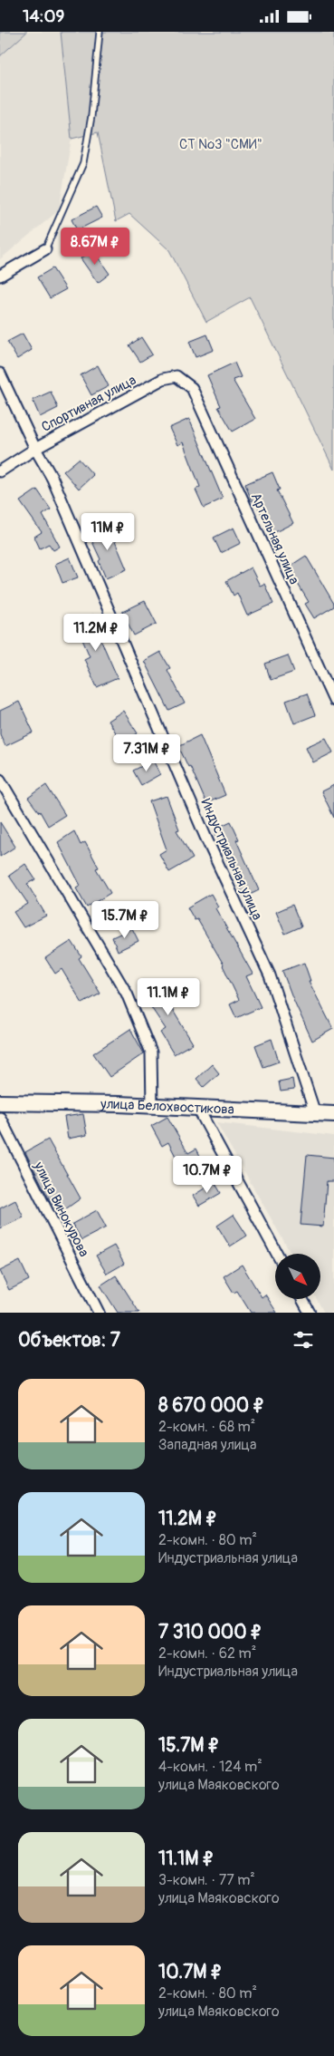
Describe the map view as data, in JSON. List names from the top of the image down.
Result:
{
  "streets": {
    "main road": ["улица Белохвостикова"],
    "street": [
      "Спортивная улица",
      "Артельная улица",
      "Индустриальная улица",
      "улица Винокурова"
    ]
  },
  "crossings": [
    ["Спортивная улица", "Артельная улица"],
    ["Спортивная улица", "Индустриальная улица"],
    ["Индустриальная улица", "улица Белохвостикова"]
  ],
  "parks": ["СТ №3 \"СМИ\""],
  "north": "bottom right",
  "page": {
    "status": "14:09",
    "price": [
      "8.67M ₽",
      "11M ₽",
      "11.2M ₽",
      "7.31M ₽",
      "15.7M ₽",
      "11.1M ₽",
      "10.7M ₽"
    ],
    "heading": "Объектов: 7",
    "list": [
      {
        "name": "8 670 000 ₽",
        "note": "2-комн. · 68 m² · Западная улица"
      },
      {
        "name": "11.2M ₽",
        "note": "2-комн. · 80 m² · Индустриальная улица"
      },
      {
        "name": "7 310 000 ₽",
        "note": "2-комн. · 62 m² · Индустриальная улица"
      },
      {
        "name": "15.7M ₽",
        "note": "4-комн. · 124 m² · улица Маяковского"
      },
      {
        "name": "11.1M ₽",
        "note": "3-комн. · 77 m² · улица Маяковского"
      },
      {
        "name": "10.7M ₽",
        "note": "2-комн. · 80 m² · улица Маяковского"
      }
    ]
  }
}
